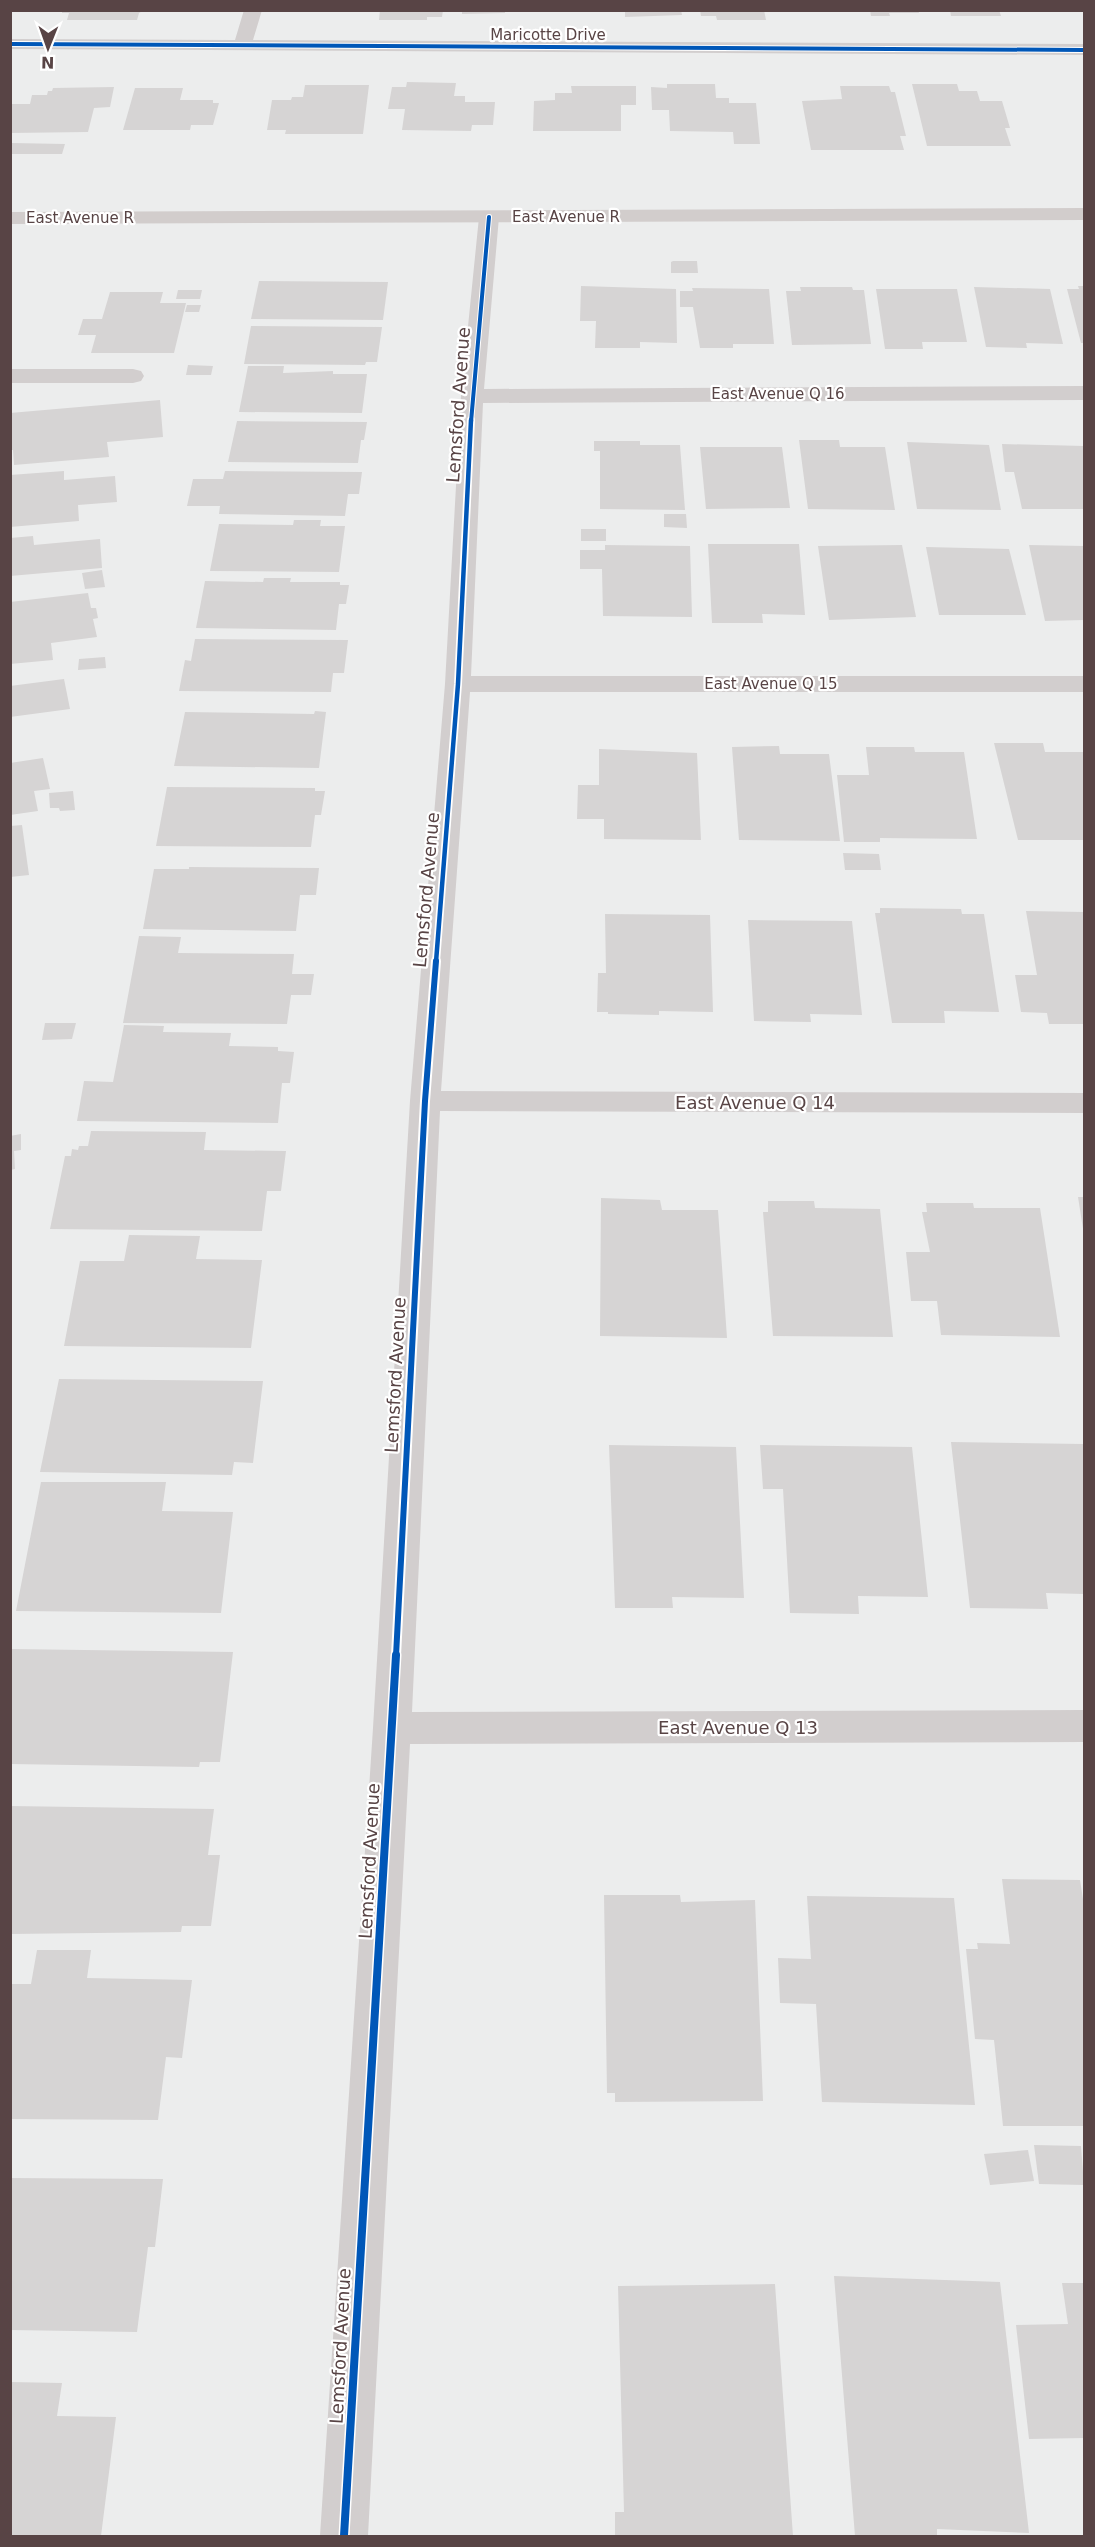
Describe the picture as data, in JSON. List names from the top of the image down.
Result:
{
  "streets": {
    "main road": ["East Avenue R"],
    "street": [
      "Maricotte Drive",
      "East Avenue Q 16",
      "Lemsford Avenue",
      "East Avenue Q 15",
      "East Avenue Q 14",
      "East Avenue Q 13"
    ]
  },
  "crossings": [
    ["East Avenue R", "Lemsford Avenue"],
    ["East Avenue Q 16", "Lemsford Avenue"],
    ["Lemsford Avenue", "East Avenue Q 15"],
    ["Lemsford Avenue", "East Avenue Q 14"],
    ["Lemsford Avenue", "East Avenue Q 13"]
  ],
  "north": "bottom"
}
